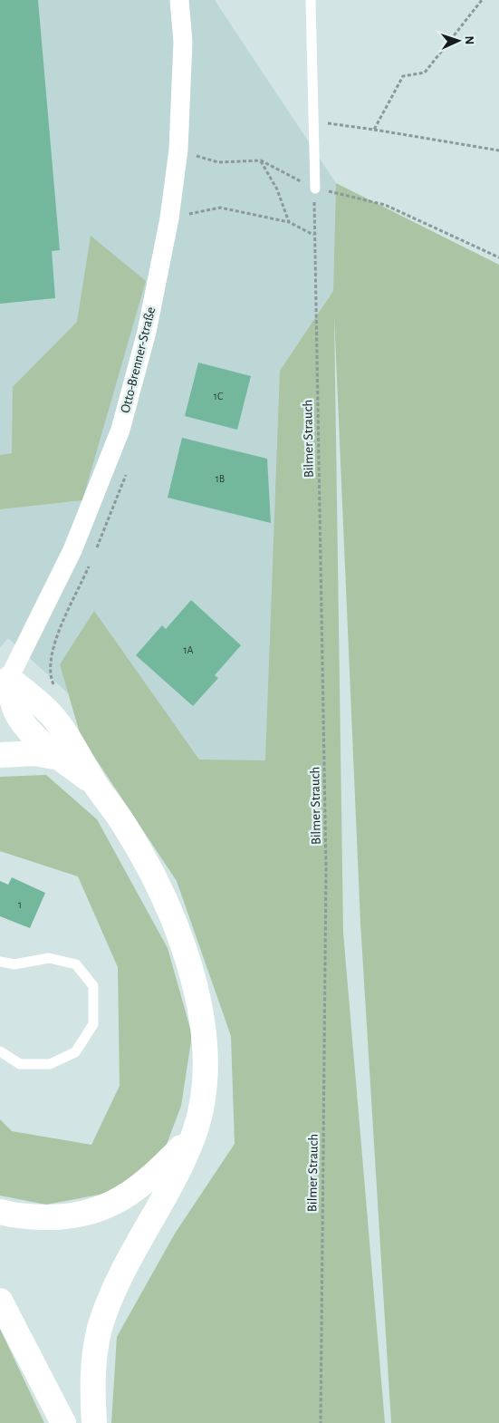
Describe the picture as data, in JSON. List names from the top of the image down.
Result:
{
  "streets": {
    "street": ["Otto-Brenner-Straße"],
    "path": ["Bilmer Strauch"]
  },
  "house_numbers": [
    "1C",
    "1B",
    "1A",
    "1"
  ],
  "north": "right"
}
